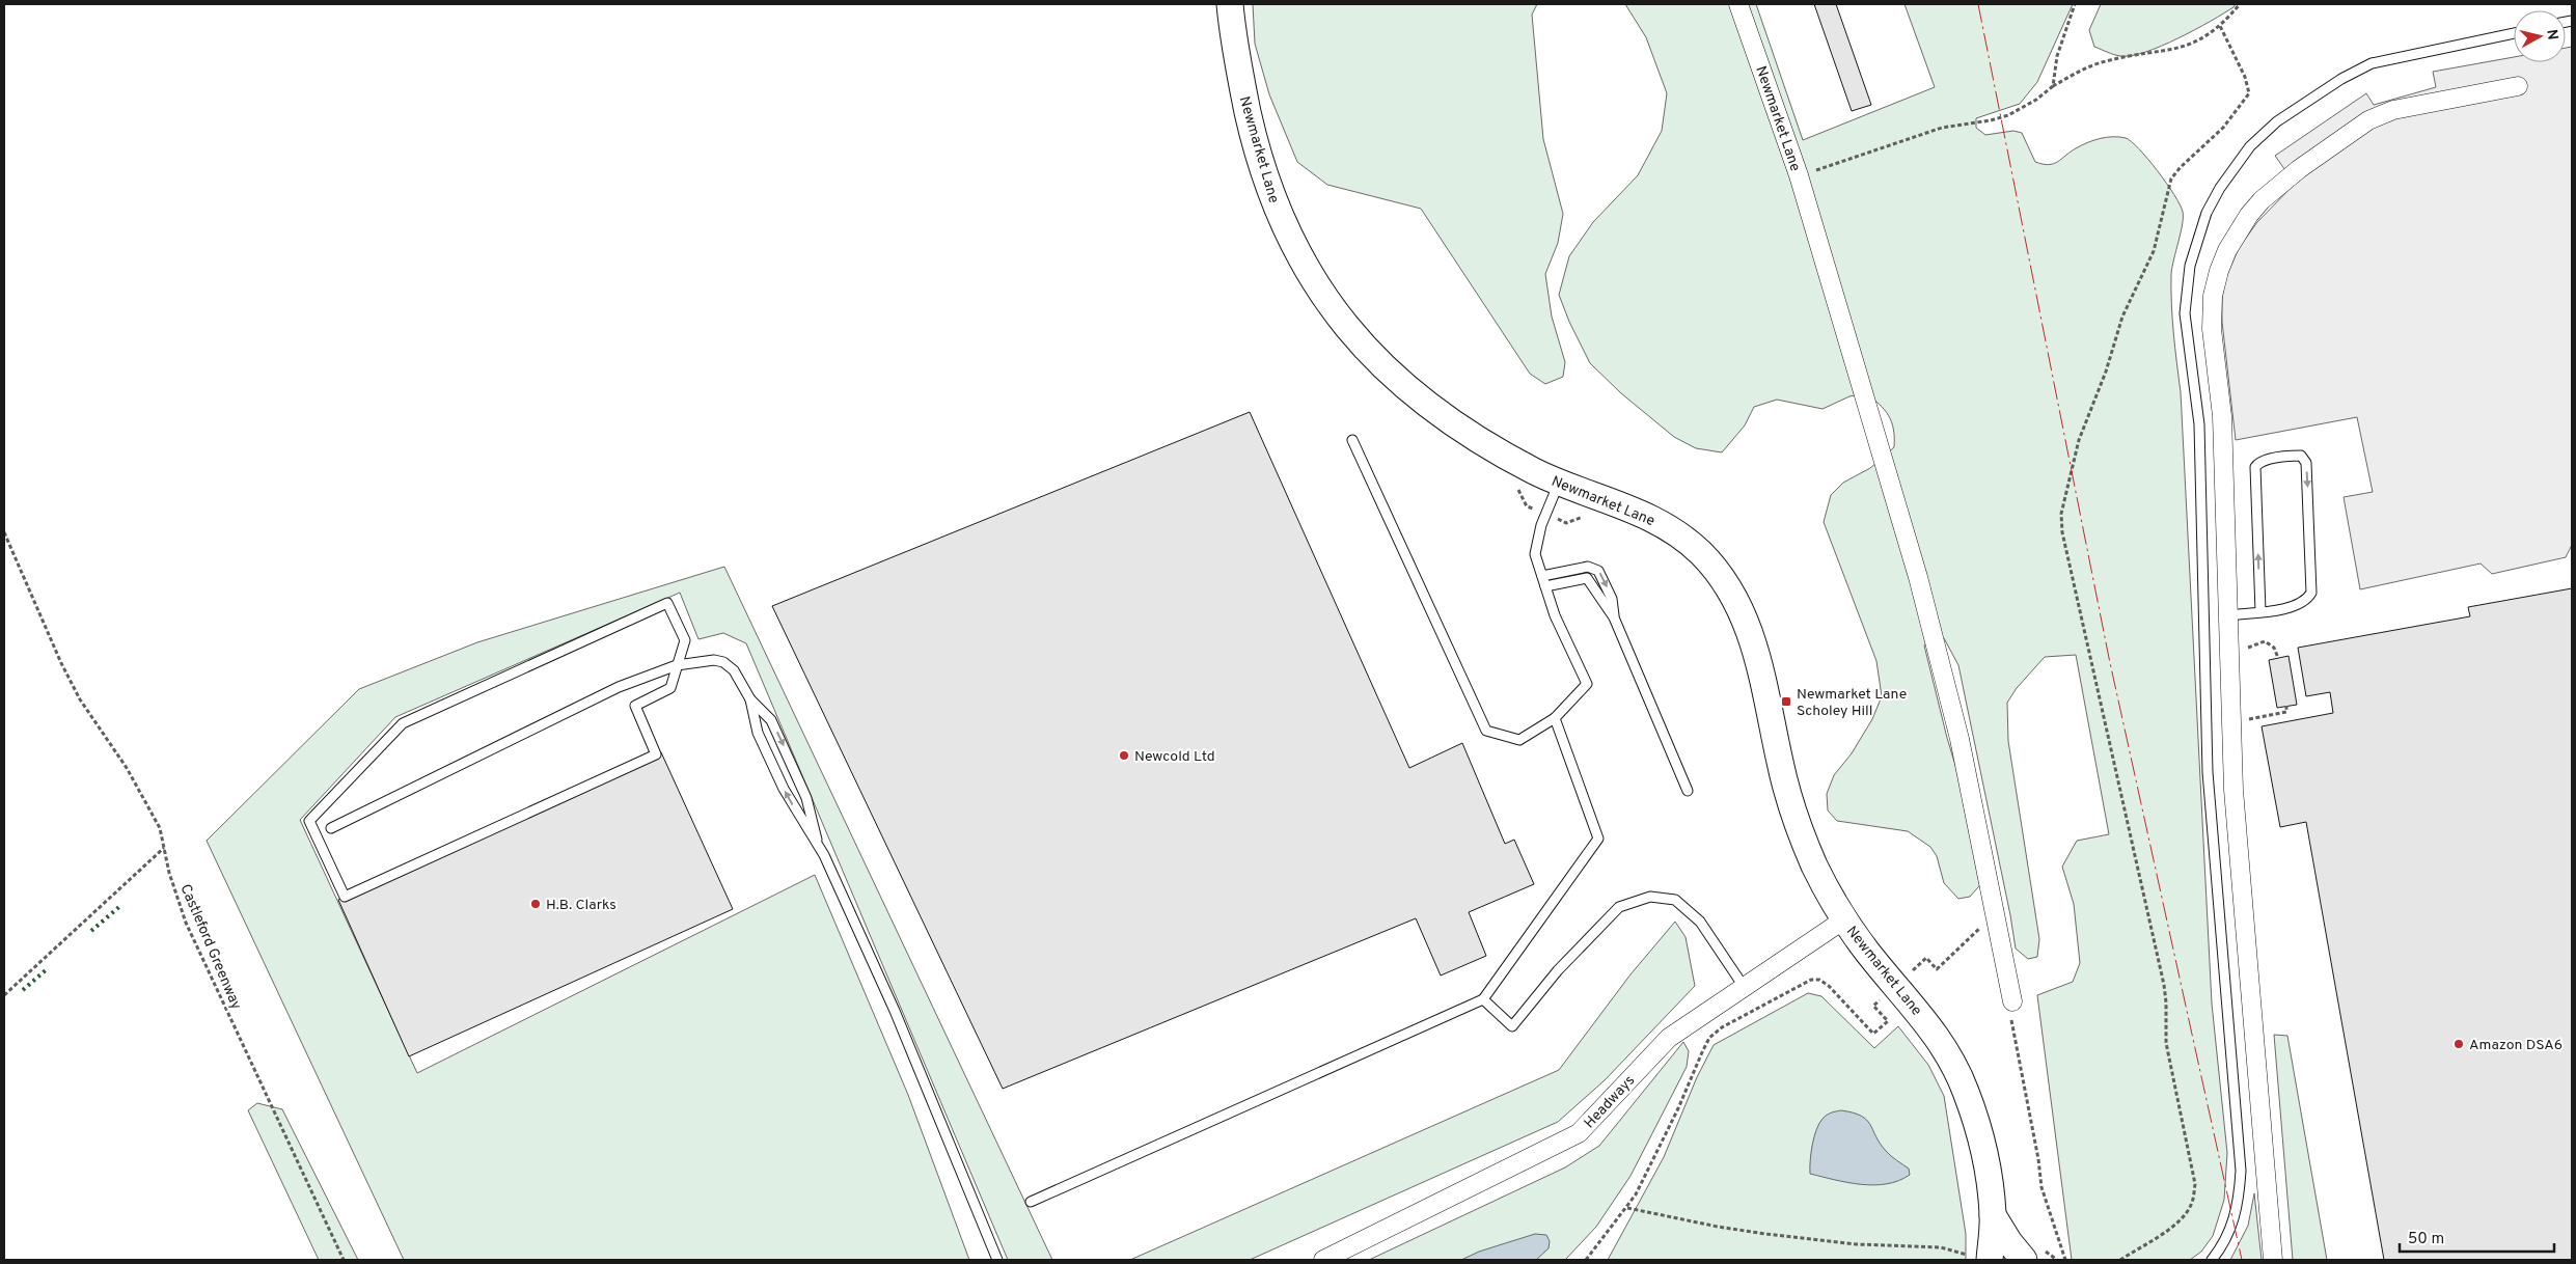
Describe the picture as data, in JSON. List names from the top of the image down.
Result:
{
  "streets": {
    "main road": ["Newmarket Lane"],
    "street": ["Headways"],
    "path": ["Castleford Greenway"]
  },
  "crossings": [
    ["Newmarket Lane", "Headways"]
  ],
  "places": {
    "transit": ["Newmarket Lane Scholey Hill"],
    "other": ["Newcold Ltd", "H.B. Clarks", "Amazon DSA6"]
  },
  "scale_bar": "50 m",
  "north": "right"
}
